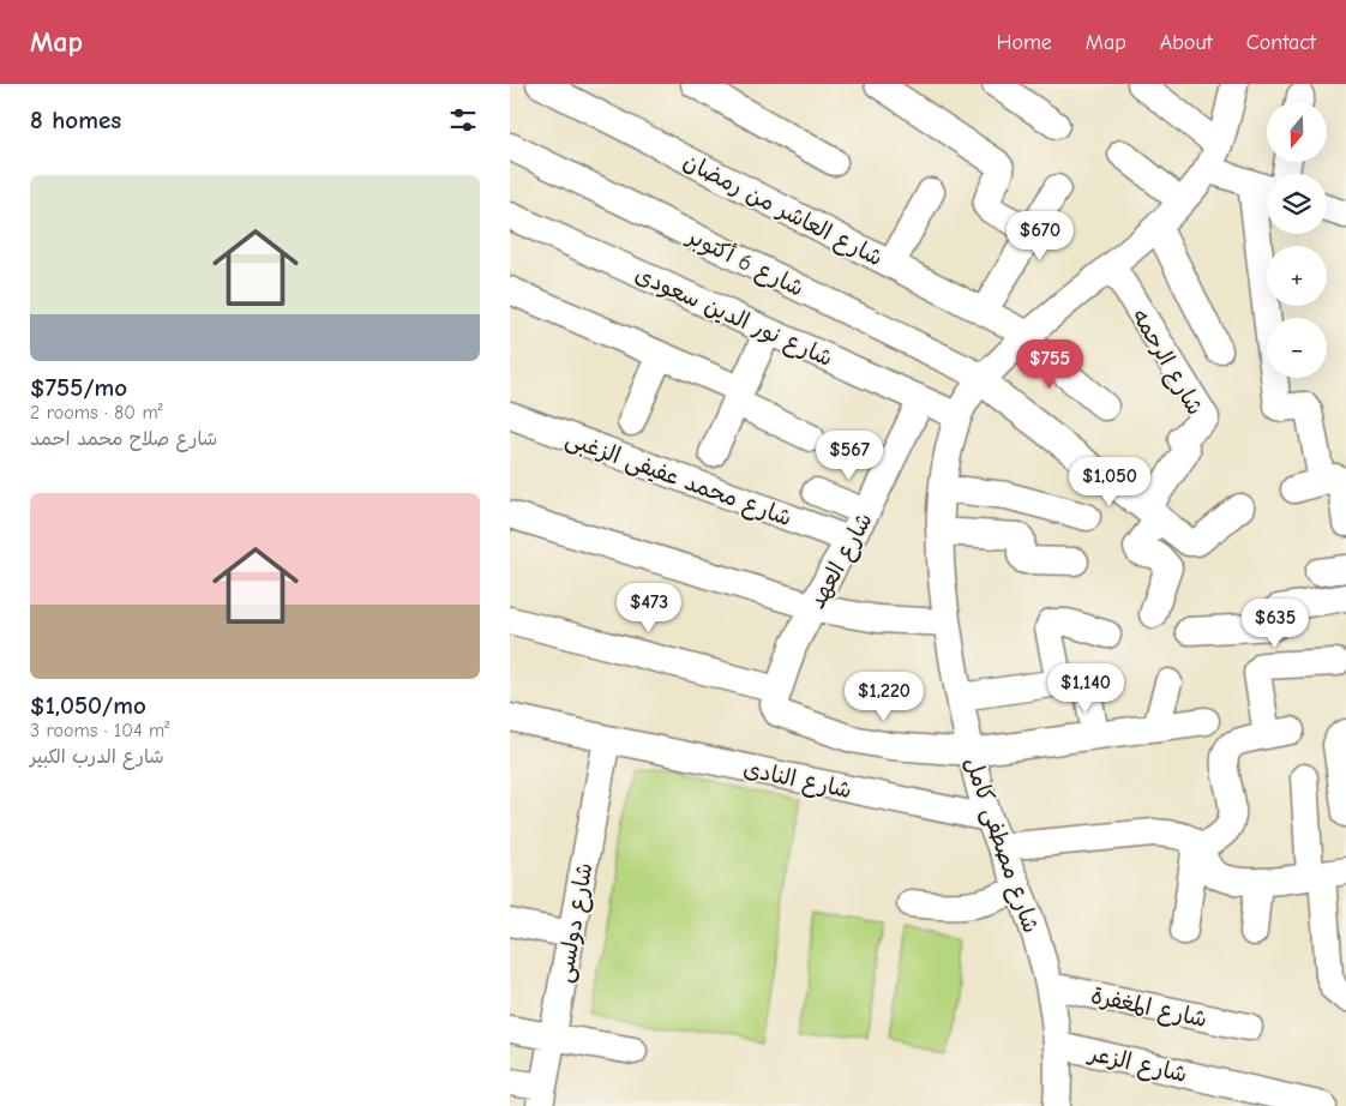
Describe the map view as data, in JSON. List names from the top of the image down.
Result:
{
  "streets": {
    "street": [
      "شارع العاشر من رمضان",
      "شارع 6 أكتوبر",
      "شارع نور الدين سعودى",
      "شارع الرحمه",
      "شارع محمد عفيفى الزغبى",
      "شارع العهد",
      "شارع النادى",
      "شارع مصطفى كامل",
      "شارع دولسى",
      "شارع المغفرة",
      "شارع الزعر"
    ]
  },
  "crossings": [
    ["شارع العاشر من رمضان", "شارع مصطفى كامل"],
    ["شارع 6 أكتوبر", "شارع الرحمه"],
    ["شارع 6 أكتوبر", "شارع مصطفى كامل"],
    ["شارع نور الدين سعودى", "شارع العهد"],
    ["شارع نور الدين سعودى", "شارع مصطفى كامل"],
    ["شارع الرحمه", "شارع مصطفى كامل"],
    ["شارع محمد عفيفى الزغبى", "شارع العهد"],
    ["شارع النادى", "شارع مصطفى كامل"],
    ["شارع النادى", "شارع دولسى"],
    ["شارع مصطفى كامل", "شارع المغفرة"],
    ["شارع مصطفى كامل", "شارع الزعر"]
  ],
  "north": "bottom",
  "page": {
    "header": "Map",
    "nav": [
      "Home",
      "Map",
      "About",
      "Contact"
    ],
    "heading": "8 homes",
    "map_buttons": ["+", "−"],
    "list": [
      {
        "name": "$755/mo",
        "note": "2 rooms · 80 m² · شارع صلاح محمد احمد"
      },
      {
        "name": "$1,050/mo",
        "note": "3 rooms · 104 m² · شارع الدرب الكبير"
      }
    ],
    "price": [
      "$670",
      "$755",
      "$567",
      "$1,050",
      "$473",
      "$635",
      "$1,140",
      "$1,220"
    ]
  }
}
